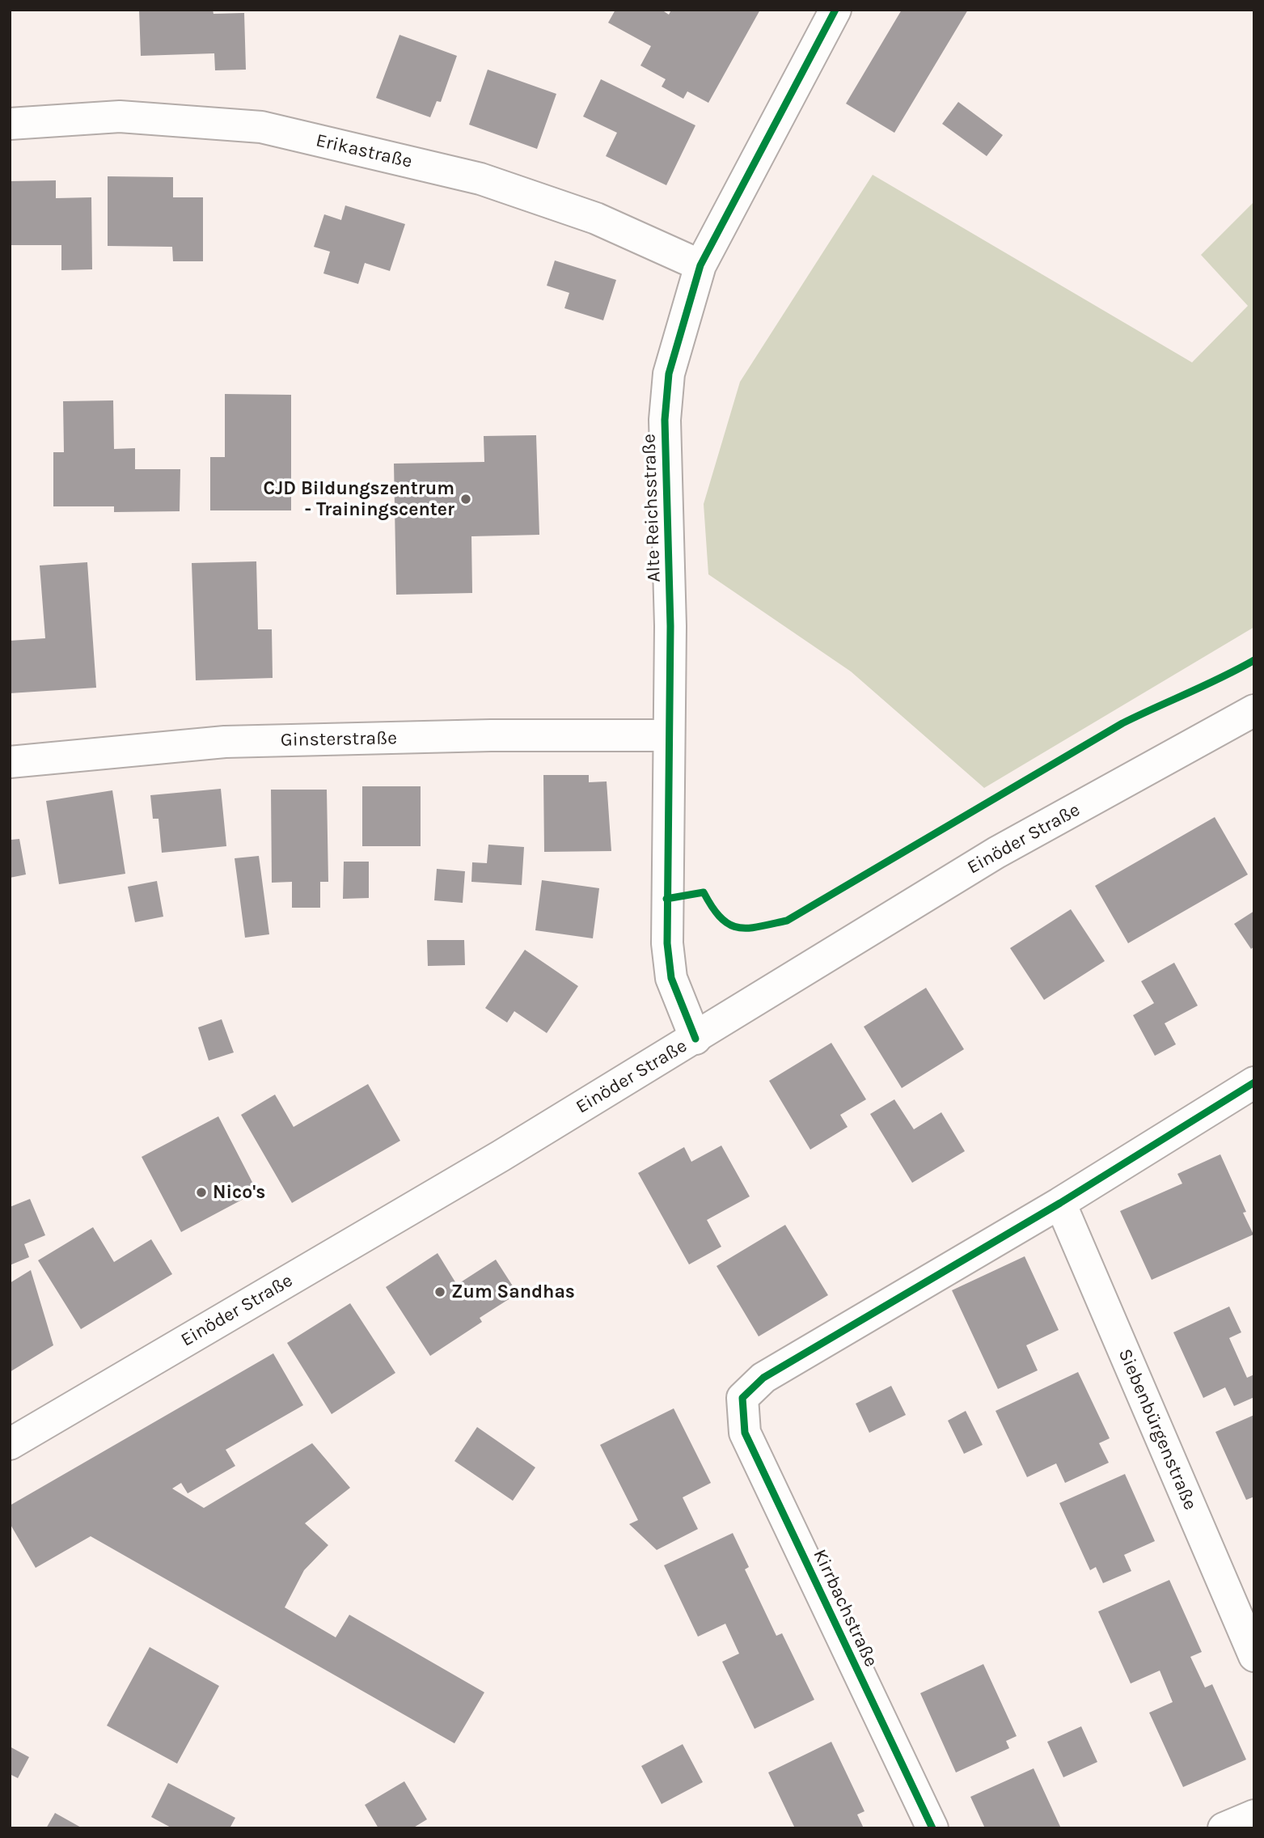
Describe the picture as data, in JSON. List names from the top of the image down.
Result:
{
  "streets": {
    "street": [
      "Erikastraße",
      "Alte Reichsstraße",
      "Ginsterstraße",
      "Einöder Straße",
      "Siebenbürgenstraße",
      "Kirrbachstraße"
    ]
  },
  "crossings": [
    ["Erikastraße", "Alte Reichsstraße"],
    ["Alte Reichsstraße", "Ginsterstraße"],
    ["Alte Reichsstraße", "Einöder Straße"],
    ["Siebenbürgenstraße", "Kirrbachstraße"]
  ],
  "places": ["CJD Bildungszentrum - Trainingscenter", "Nico's", "Zum Sandhas"]
}
